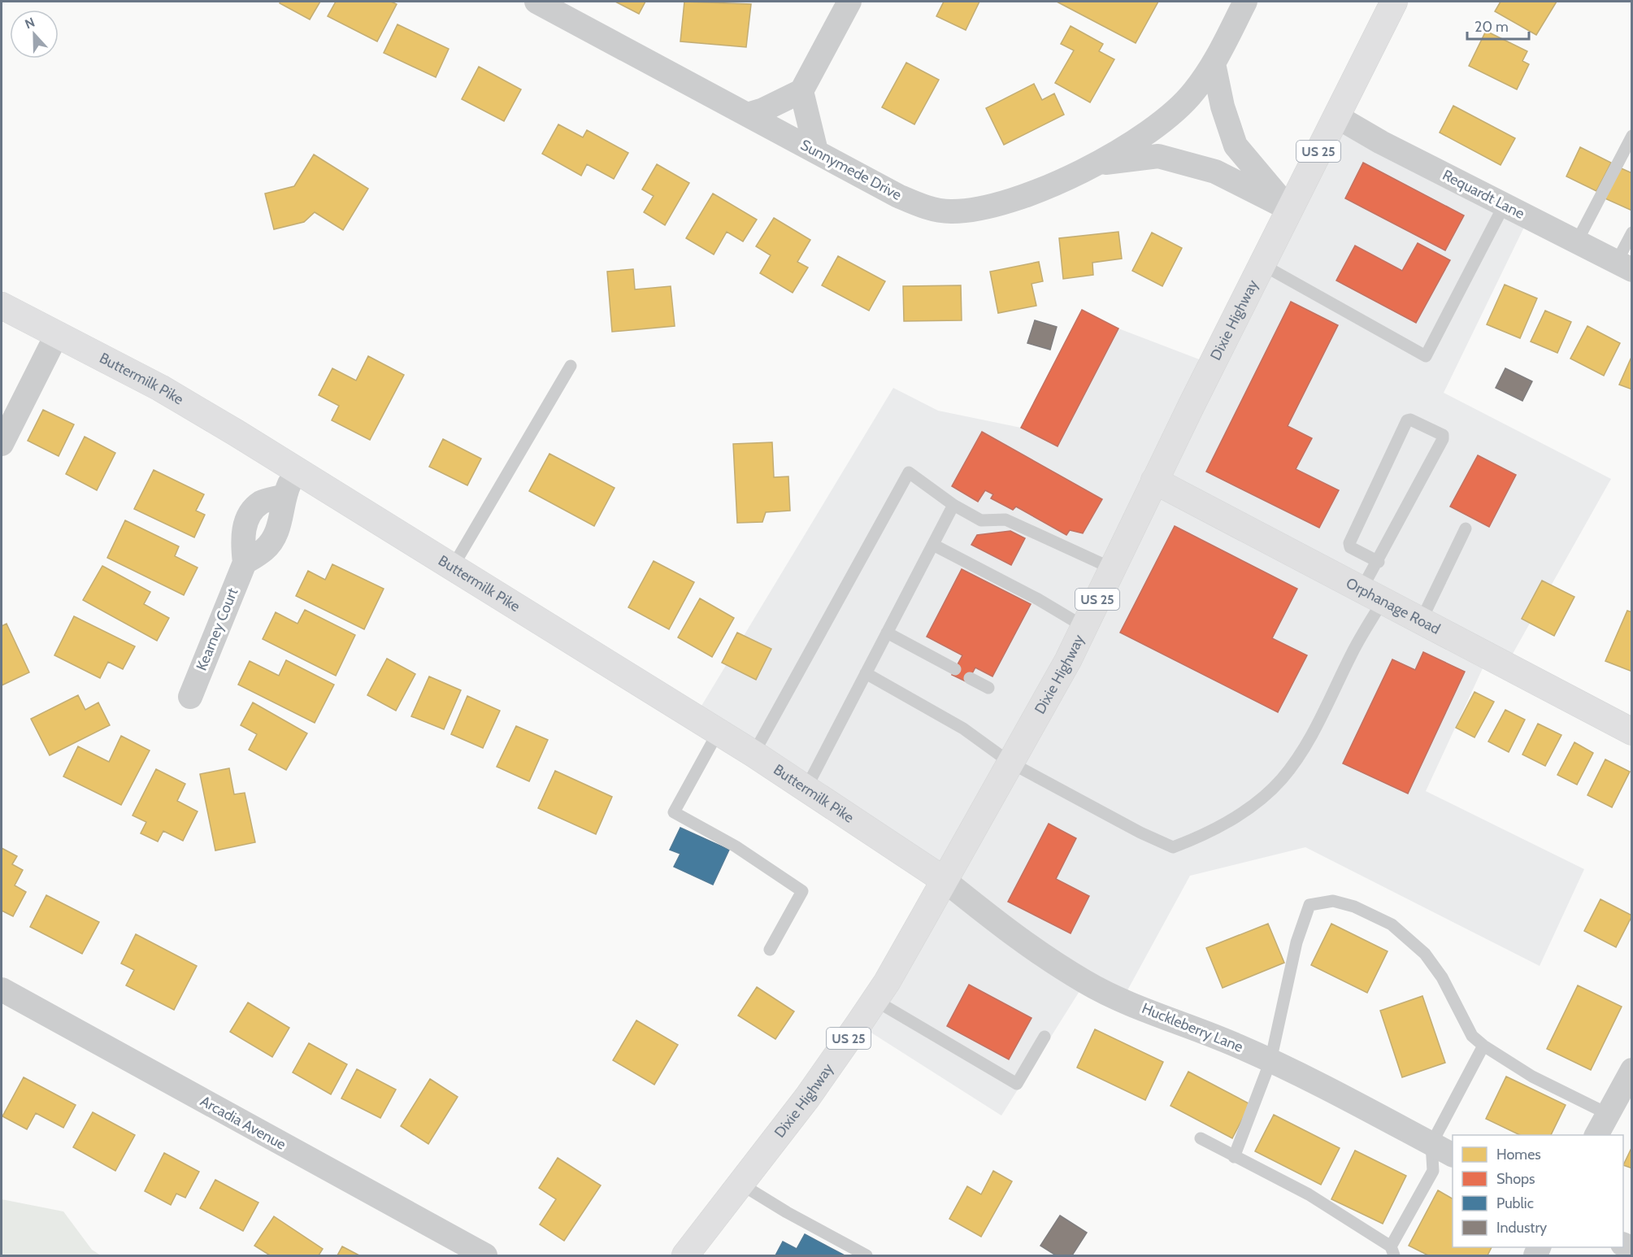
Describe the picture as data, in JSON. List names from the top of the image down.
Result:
{
  "streets": {
    "main road": [
      "US 25",
      "Dixie Highway",
      "Buttermilk Pike",
      "Orphanage Road"
    ],
    "street": [
      "Sunnymede Drive",
      "Requardt Lane",
      "Kearney Court",
      "Huckleberry Lane",
      "Arcadia Avenue"
    ]
  },
  "crossings": [
    ["Requardt Lane", "Dixie Highway"],
    ["Dixie Highway", "Buttermilk Pike"],
    ["Dixie Highway", "Orphanage Road"],
    ["Dixie Highway", "Huckleberry Lane"],
    ["Buttermilk Pike", "Huckleberry Lane"]
  ],
  "legend": [
    "Homes",
    "Shops",
    "Public",
    "Industry"
  ],
  "scale_bar": "20 m",
  "north": "top"
}
